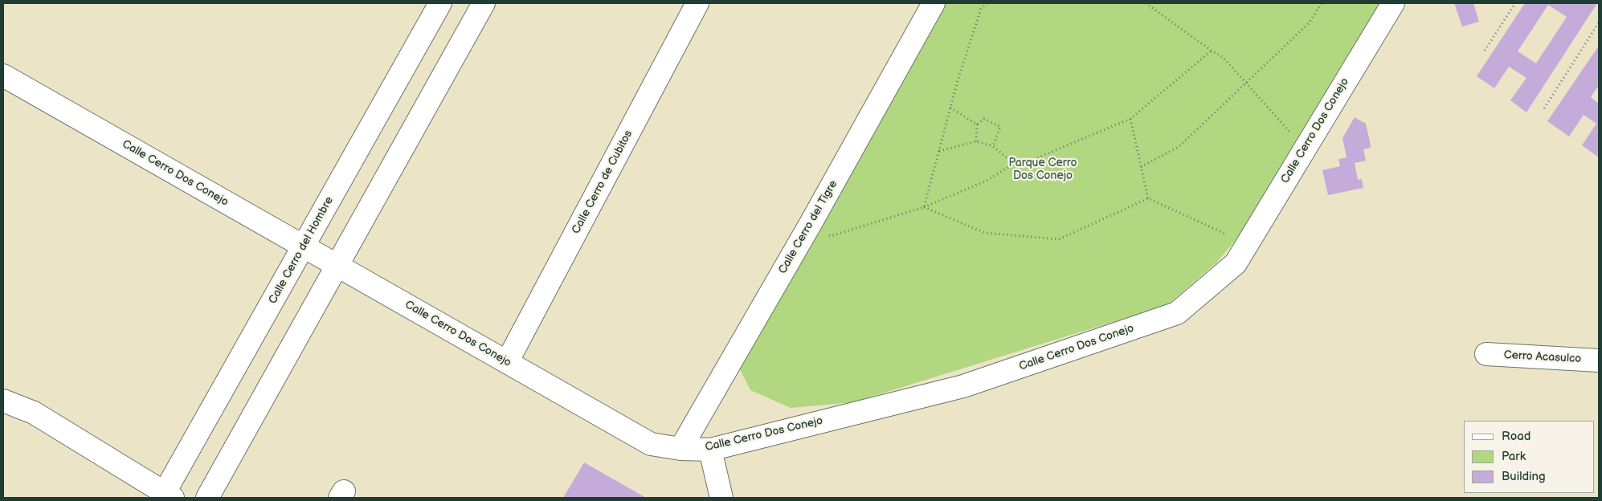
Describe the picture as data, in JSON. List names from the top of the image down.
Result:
{
  "streets": {
    "street": [
      "Calle Cerro Dos Conejo",
      "Calle Cerro de Cubitos",
      "Calle Cerro del Tigre",
      "Calle Cerro del Hombre",
      "Cerro Acasulco"
    ]
  },
  "crossings": [
    ["Calle Cerro Dos Conejo", "Calle Cerro de Cubitos"],
    ["Calle Cerro Dos Conejo", "Calle Cerro del Tigre"],
    ["Calle Cerro Dos Conejo", "Calle Cerro del Hombre"]
  ],
  "parks": ["Parque Cerro Dos Conejo"],
  "legend": ["Road", "Park", "Building"]
}
